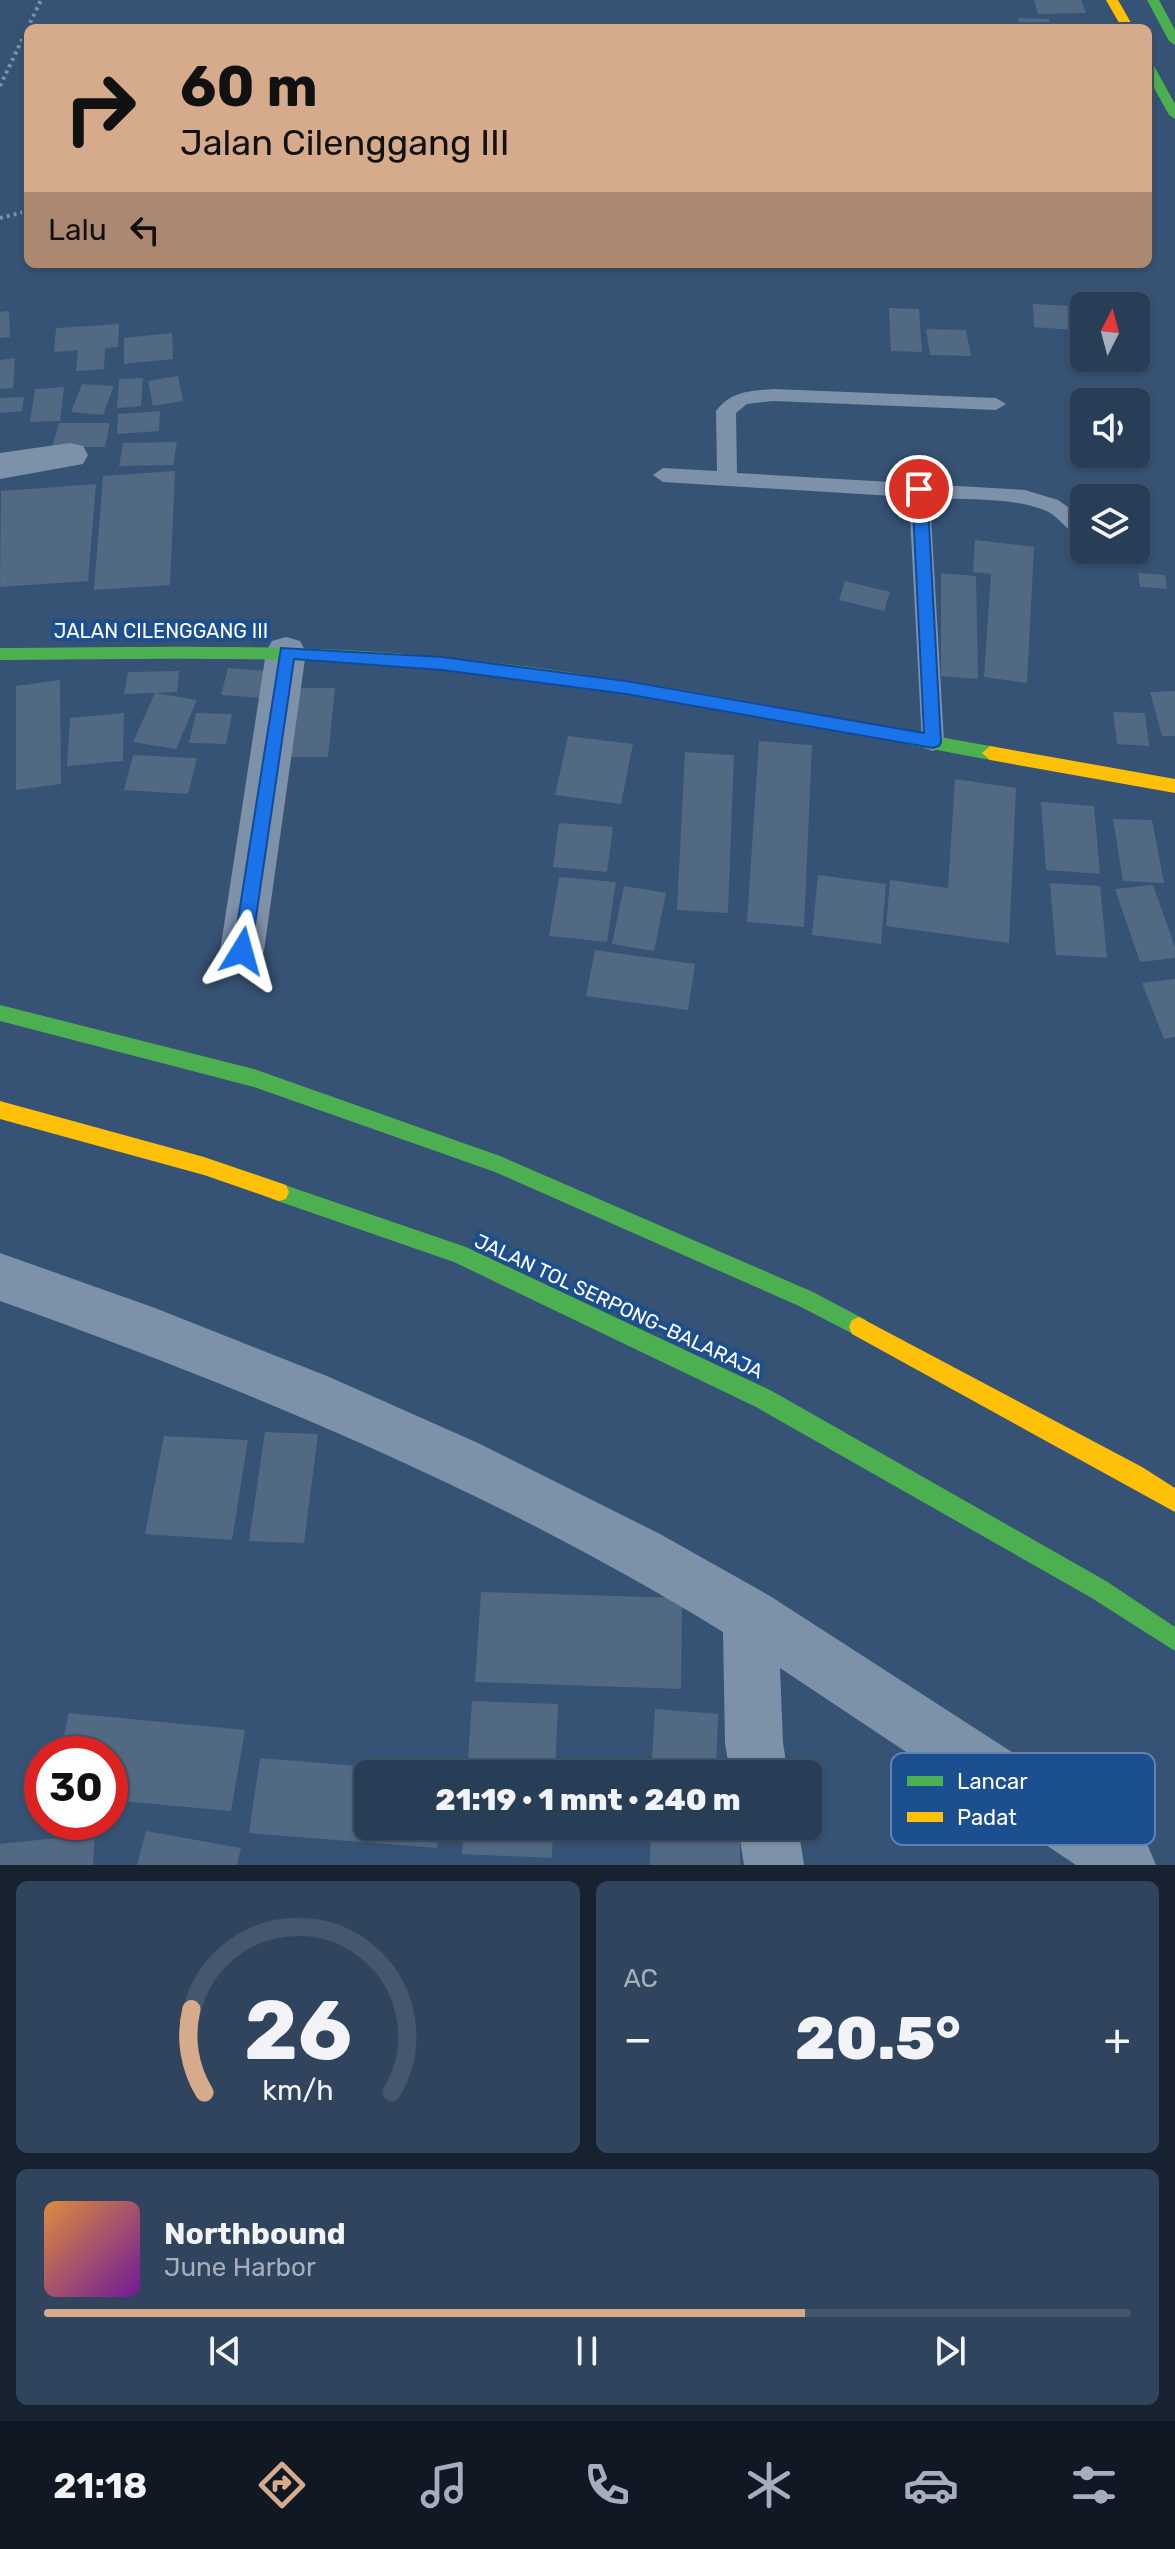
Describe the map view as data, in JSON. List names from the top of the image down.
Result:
{
  "streets": {
    "main road": ["JALAN CILENGGANG III", "JALAN TOL SERPONG–BALARAJA"]
  },
  "legend": ["Lancar", "Padat"],
  "north": "top",
  "page": {
    "turn": ["60 m", "Jalan Cilenggang III"],
    "then": "Lalu",
    "limit": "30",
    "trip": "21:19 · 1 mnt · 240 m",
    "tile": "AC",
    "heat": ["−", "20.5°", "+"],
    "song": ["Northbound", "June Harbor"],
    "tabs": "21:18",
    "gauge": ["26", "km/h"]
  }
}
